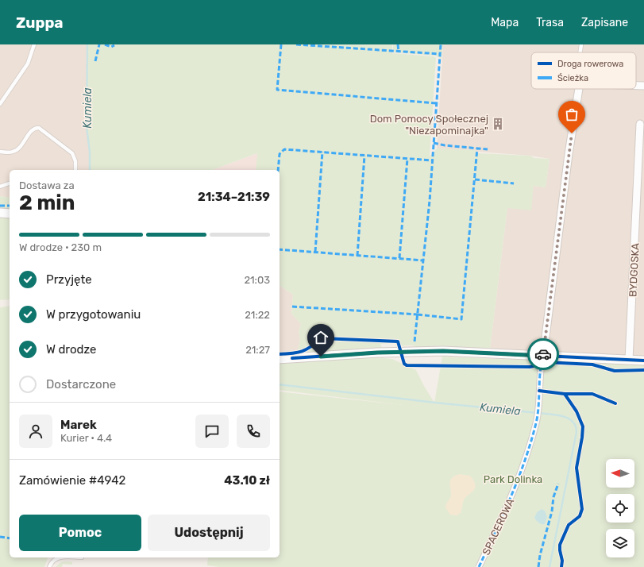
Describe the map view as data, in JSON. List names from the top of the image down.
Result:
{
  "streets": {
    "street": ["BYDGOSKA", "SPACEROWA"]
  },
  "water": ["Kumiela"],
  "parks": ["Park Dolinka"],
  "places": {
    "building": ["Dom Pomocy Społecznej \"Niezapominajka\""]
  },
  "legend": ["Droga rowerowa", "Ścieżka"],
  "north": "left",
  "page": {
    "header": "Zuppa",
    "nav": ["Mapa", "Trasa", "Zapisane"],
    "heading": ["2 min", "Dostawa za", "21:34–21:39"],
    "panel": [
      "Marek",
      "Kurier · 4.4",
      "Zamówienie #4942",
      "43.10 zł"
    ],
    "bar": "W drodze · 230 m",
    "list": [
      ["Przyjęte", "21:03"],
      ["W przygotowaniu", "21:22"],
      ["W drodze", "21:27"],
      "Dostarczone"
    ],
    "buttons": ["Pomoc", "Udostępnij"]
  }
}
